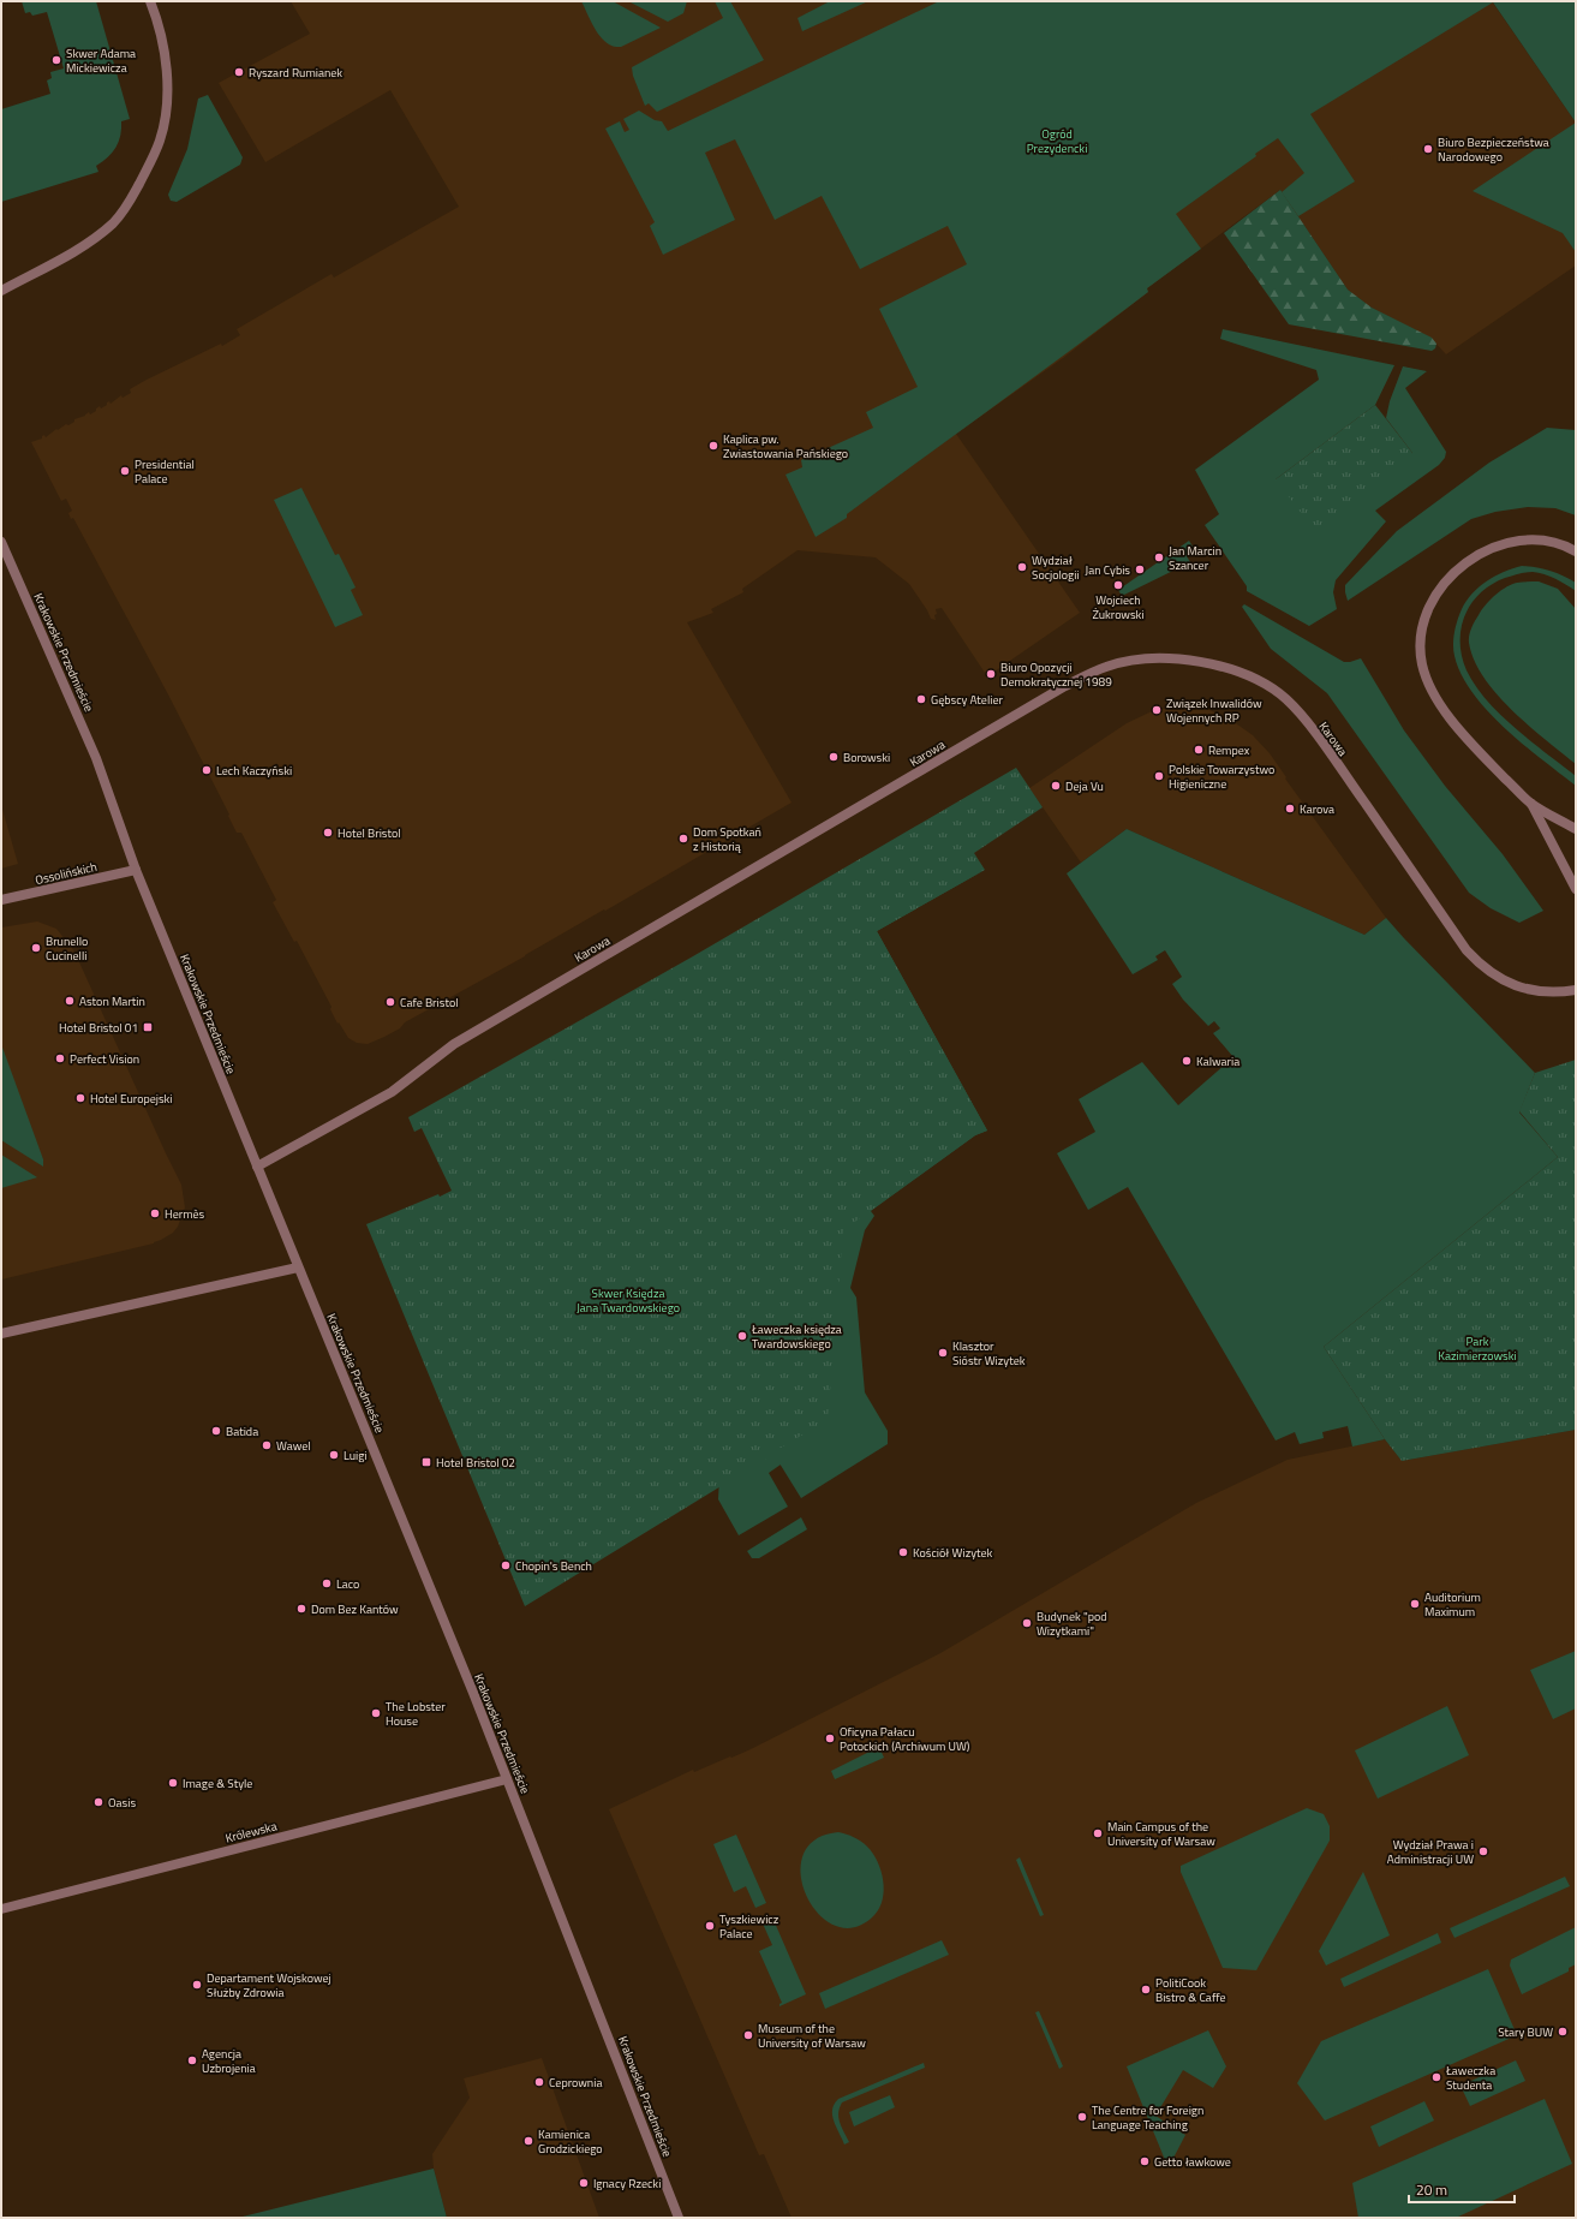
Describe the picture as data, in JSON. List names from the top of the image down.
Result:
{
  "streets": {
    "street": [
      "Krakowskie Przedmieście",
      "Karowa",
      "Ossolińskich",
      "Królewska"
    ]
  },
  "crossings": [
    ["Krakowskie Przedmieście", "Karowa"],
    ["Krakowskie Przedmieście", "Ossolińskich"],
    ["Krakowskie Przedmieście", "Królewska"]
  ],
  "parks": ["Ogród Prezydencki", "Skwer Księdza Jana Twardowskiego", "Park Kazimierzowski"],
  "places": {
    "other": [
      "Skwer Adama Mickiewicza",
      "Ryszard Rumianek",
      "Biuro Bezpieczeństwa Narodowego",
      "Kaplica pw. Zwiastowania Pańskiego",
      "Presidential Palace",
      "Jan Marcin Szancer",
      "Wydział Socjologii",
      "Jan Cybis",
      "Wojciech Żukrowski",
      "Biuro Opozycji Demokratycznej 1989",
      "Gębscy Atelier",
      "Związek Inwalidów Wojennych RP",
      "Rempex",
      "Borowski",
      "Lech Kaczyński",
      "Polskie Towarzystwo Higieniczne",
      "Deja Vu",
      "Karova",
      "Hotel Bristol",
      "Dom Spotkań z Historią",
      "Brunello Cucinelli",
      "Aston Martin",
      "Cafe Bristol",
      "Perfect Vision",
      "Kalwaria",
      "Hotel Europejski",
      "Hermès",
      "Ławeczka księdza Twardowskiego",
      "Klasztor Sióstr Wizytek",
      "Batida",
      "Wawel",
      "Luigi",
      "Kościół Wizytek",
      "Chopin's Bench",
      "Laco",
      "Auditorium Maximum",
      "Dom Bez Kantów",
      "Budynek \"pod Wizytkami\"",
      "The Lobster House",
      "Oficyna Pałacu Potockich (Archiwum UW)",
      "Image & Style",
      "Oasis",
      "Main Campus of the University of Warsaw",
      "Wydział Prawa i Administracji UW",
      "Tyszkiewicz Palace",
      "Departament Wojskowej Służby Zdrowia",
      "PolitiCook Bistro & Caffe",
      "Stary BUW",
      "Museum of the University of Warsaw",
      "Agencja Uzbrojenia",
      "Ławeczka Studenta",
      "Ceprownia",
      "The Centre for Foreign Language Teaching",
      "Kamienica Grodzickiego",
      "Getto ławkowe",
      "Ignacy Rzecki"
    ],
    "transit": ["Hotel Bristol 01", "Hotel Bristol 02"]
  },
  "scale_bar": "20 m"
}
